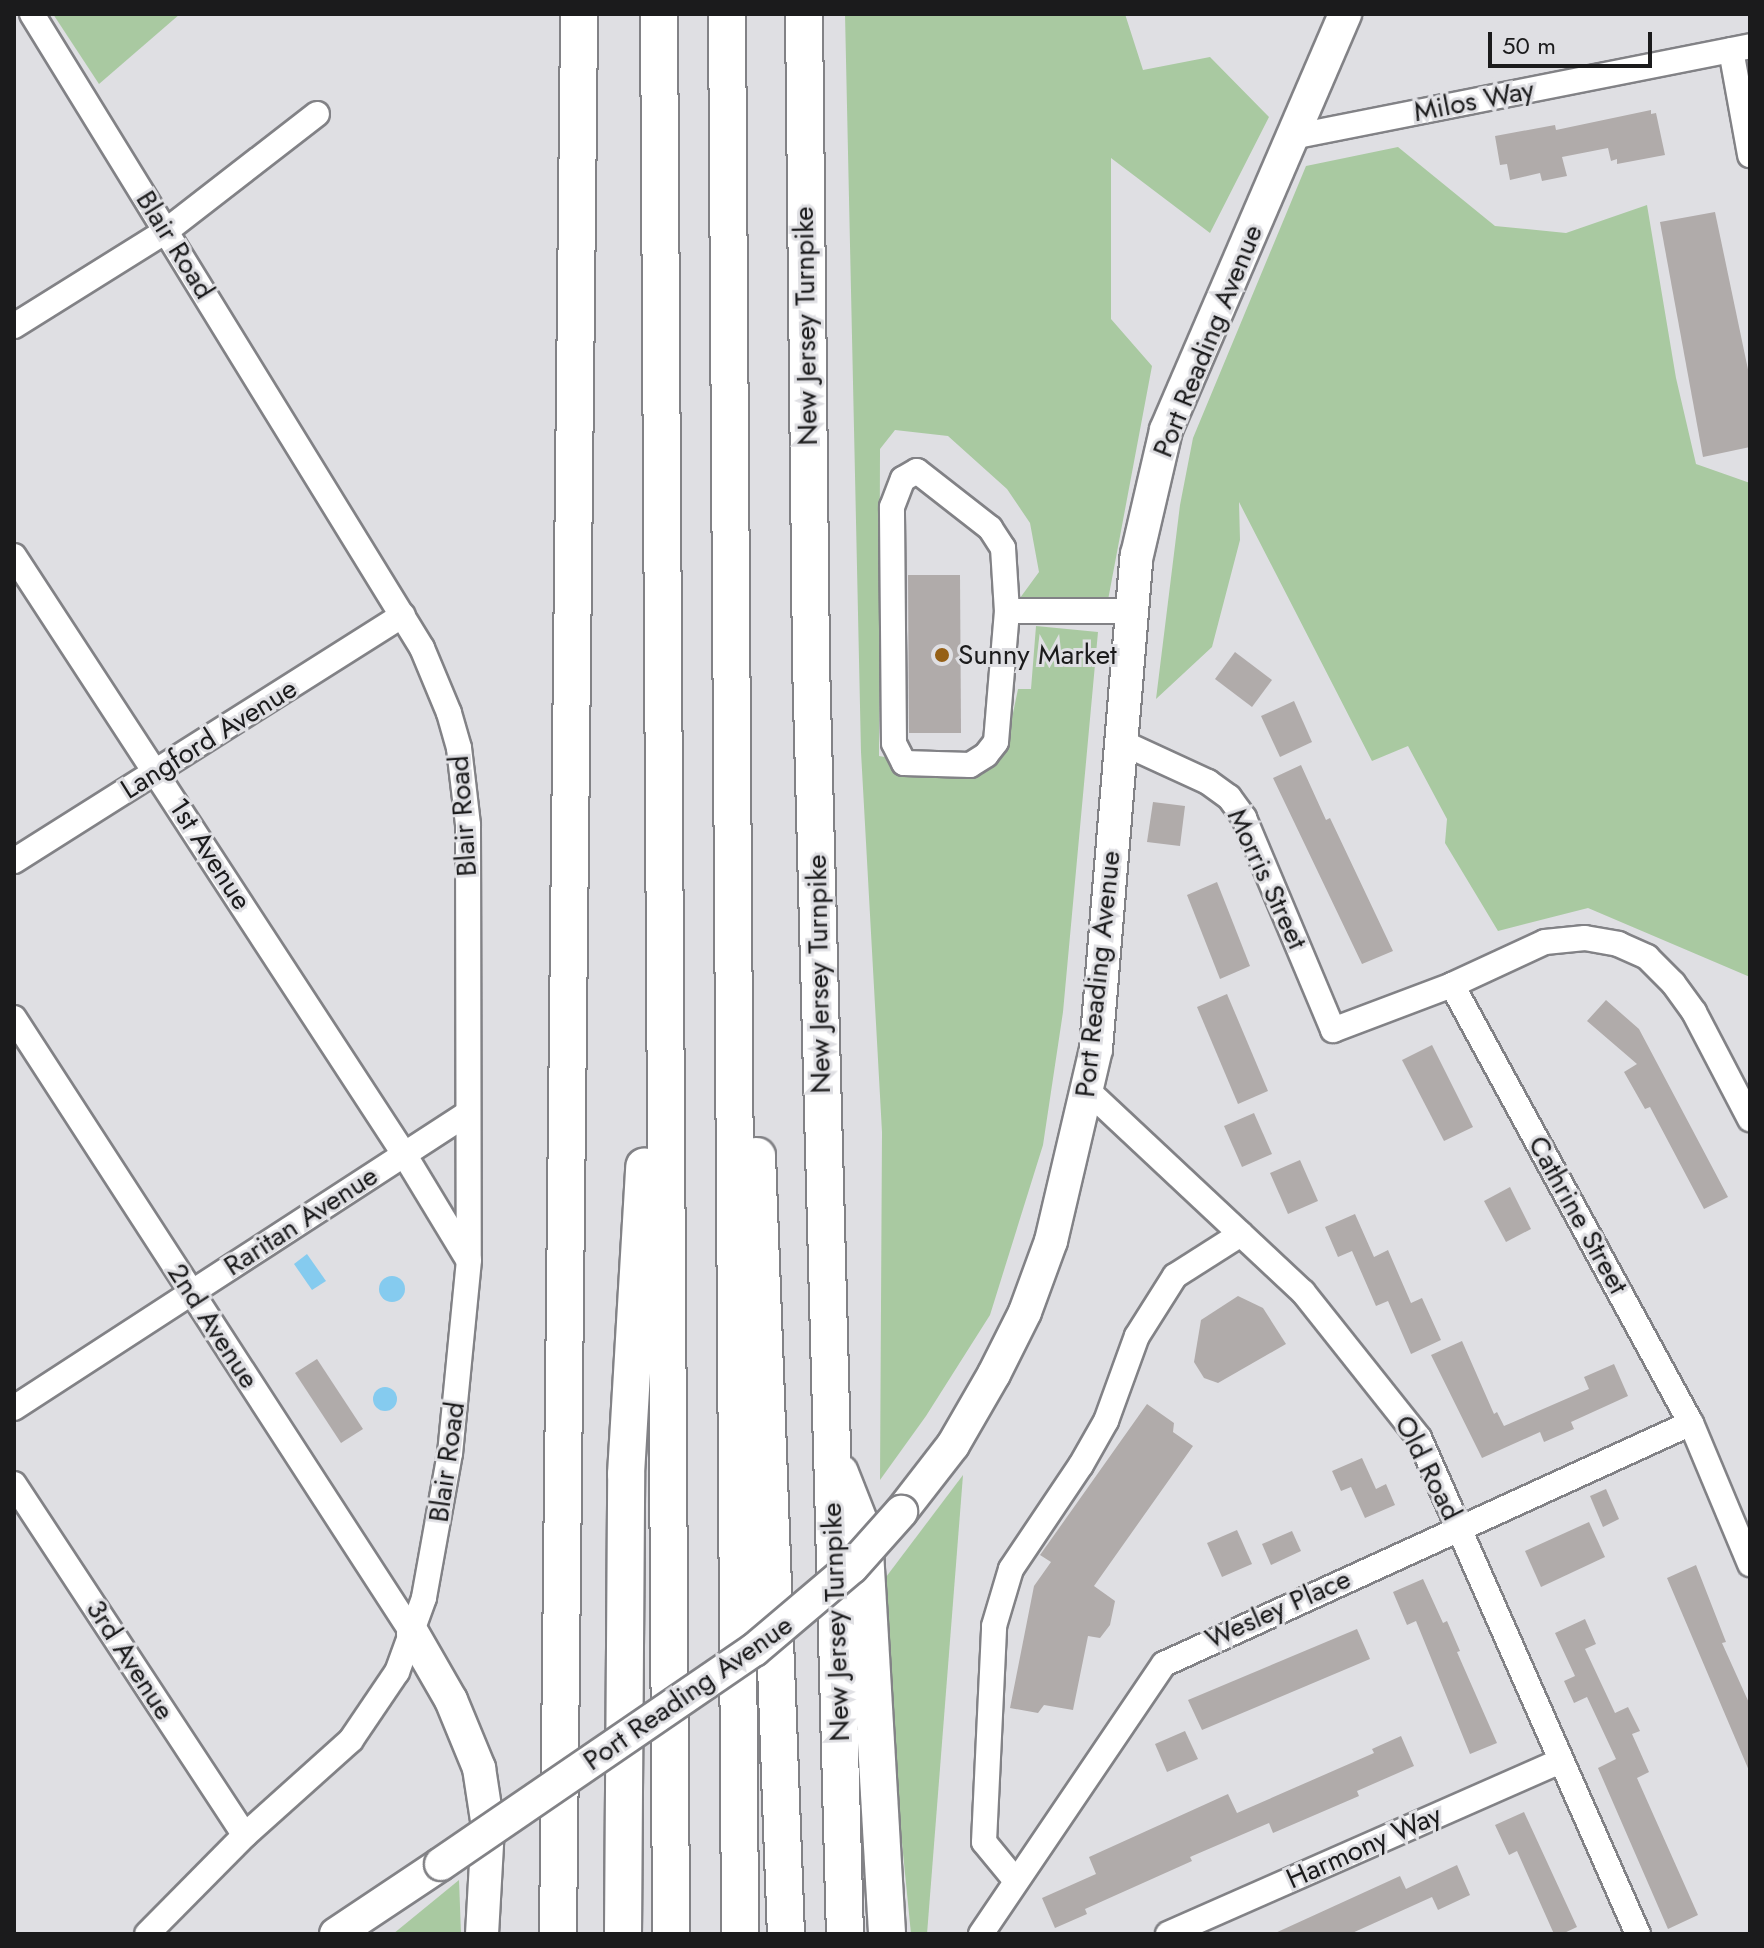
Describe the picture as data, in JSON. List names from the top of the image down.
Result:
{
  "streets": {
    "highway": ["New Jersey Turnpike"],
    "main road": ["Port Reading Avenue"],
    "street": [
      "Milos Way",
      "Blair Road",
      "Langford Avenue",
      "1st Avenue",
      "Morris Street",
      "Cathrine Street",
      "Raritan Avenue",
      "2nd Avenue",
      "Old Road",
      "Wesley Place",
      "3rd Avenue",
      "Harmony Way"
    ]
  },
  "crossings": [
    ["Milos Way", "Port Reading Avenue"],
    ["Blair Road", "Langford Avenue"],
    ["Blair Road", "1st Avenue"],
    ["Blair Road", "Raritan Avenue"],
    ["Blair Road", "2nd Avenue"],
    ["Port Reading Avenue", "Morris Street"],
    ["Port Reading Avenue", "Old Road"],
    ["Langford Avenue", "1st Avenue"],
    ["1st Avenue", "Raritan Avenue"],
    ["Morris Street", "Cathrine Street"],
    ["Cathrine Street", "Wesley Place"],
    ["Raritan Avenue", "2nd Avenue"],
    ["Old Road", "Wesley Place"],
    ["Old Road", "Harmony Way"]
  ],
  "places": ["Sunny Market"],
  "scale_bar": "50 m"
}
